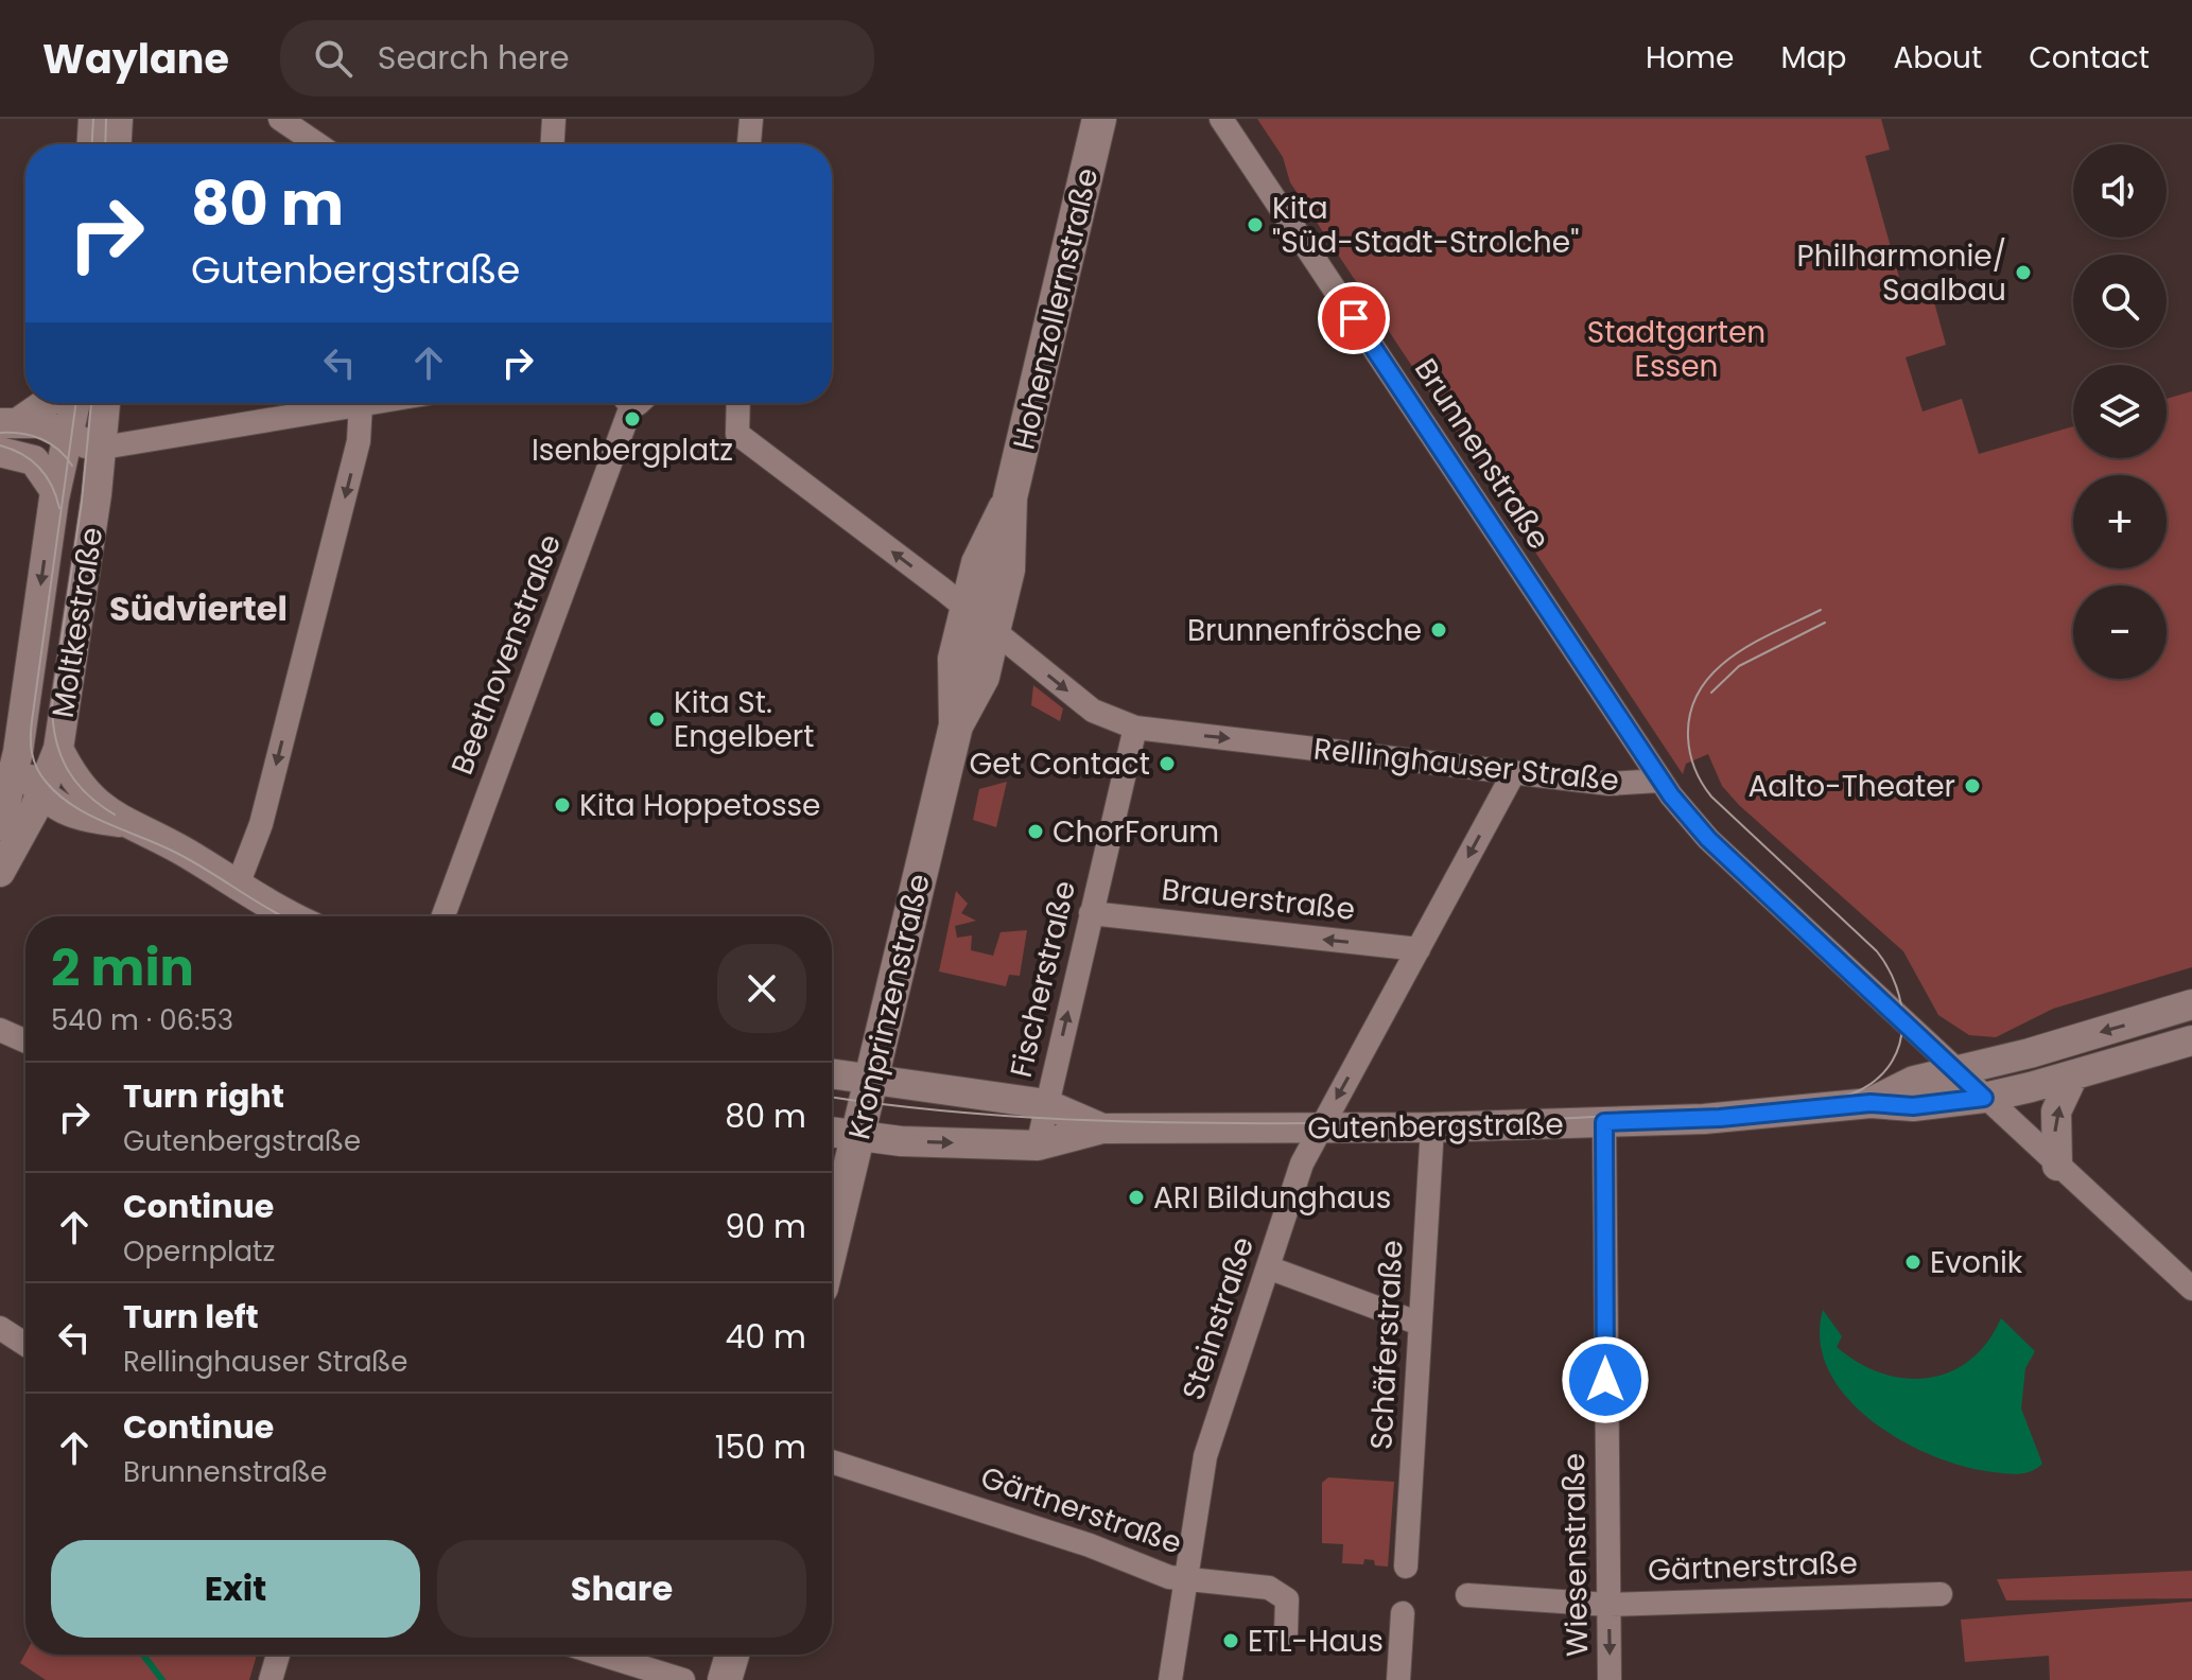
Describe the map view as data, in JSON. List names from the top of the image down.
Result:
{
  "streets": {
    "main road": ["Hohenzollernstraße", "Kronprinzenstraße"],
    "street": [
      "Brunnenstraße",
      "Moltkestraße",
      "Beethovenstraße",
      "Rellinghauser Straße",
      "Brauerstraße",
      "Fischerstraße",
      "Gutenbergstraße",
      "Steinstraße",
      "Schäferstraße",
      "Gärtnerstraße",
      "Wiesenstraße"
    ]
  },
  "crossings": [
    ["Hohenzollernstraße", "Rellinghauser Straße"],
    ["Hohenzollernstraße", "Kronprinzenstraße"],
    ["Brunnenstraße", "Rellinghauser Straße"],
    ["Rellinghauser Straße", "Fischerstraße"],
    ["Rellinghauser Straße", "Kronprinzenstraße"],
    ["Rellinghauser Straße", "Steinstraße"],
    ["Brauerstraße", "Fischerstraße"],
    ["Brauerstraße", "Steinstraße"],
    ["Fischerstraße", "Gutenbergstraße"],
    ["Kronprinzenstraße", "Gutenbergstraße"],
    ["Gutenbergstraße", "Steinstraße"],
    ["Gutenbergstraße", "Schäferstraße"],
    ["Gutenbergstraße", "Wiesenstraße"],
    ["Steinstraße", "Gärtnerstraße"],
    ["Gärtnerstraße", "Wiesenstraße"]
  ],
  "one_way": ["Brauerstraße", "Fischerstraße", "Steinstraße"],
  "districts": ["Südviertel"],
  "parks": ["Stadtgarten Essen"],
  "places": [
    "Kita \"Süd-Stadt-Strolche\"",
    "Philharmonie/ Saalbau",
    "Isenbergplatz",
    "Brunnenfrösche",
    "Kita St. Engelbert",
    "Get Contact",
    "Aalto-Theater",
    "Kita Hoppetosse",
    "ChorForum",
    "ARI Bildunghaus",
    "Evonik",
    "ETL-Haus"
  ],
  "page": {
    "header": "Waylane",
    "search": "Search here",
    "nav": [
      "Home",
      "Map",
      "About",
      "Contact"
    ],
    "map_buttons": ["+", "−"],
    "turn": ["80 m", "Gutenbergstraße"],
    "heading": ["2 min", "540 m · 06:53"],
    "list": [
      {
        "name": "Turn right",
        "note": "Gutenbergstraße",
        "value": "80 m"
      },
      {
        "name": "Continue",
        "note": "Opernplatz",
        "value": "90 m"
      },
      {
        "name": "Turn left",
        "note": "Rellinghauser Straße",
        "value": "40 m"
      },
      {
        "name": "Continue",
        "note": "Brunnenstraße",
        "value": "150 m"
      }
    ],
    "buttons": ["Exit", "Share"]
  }
}
